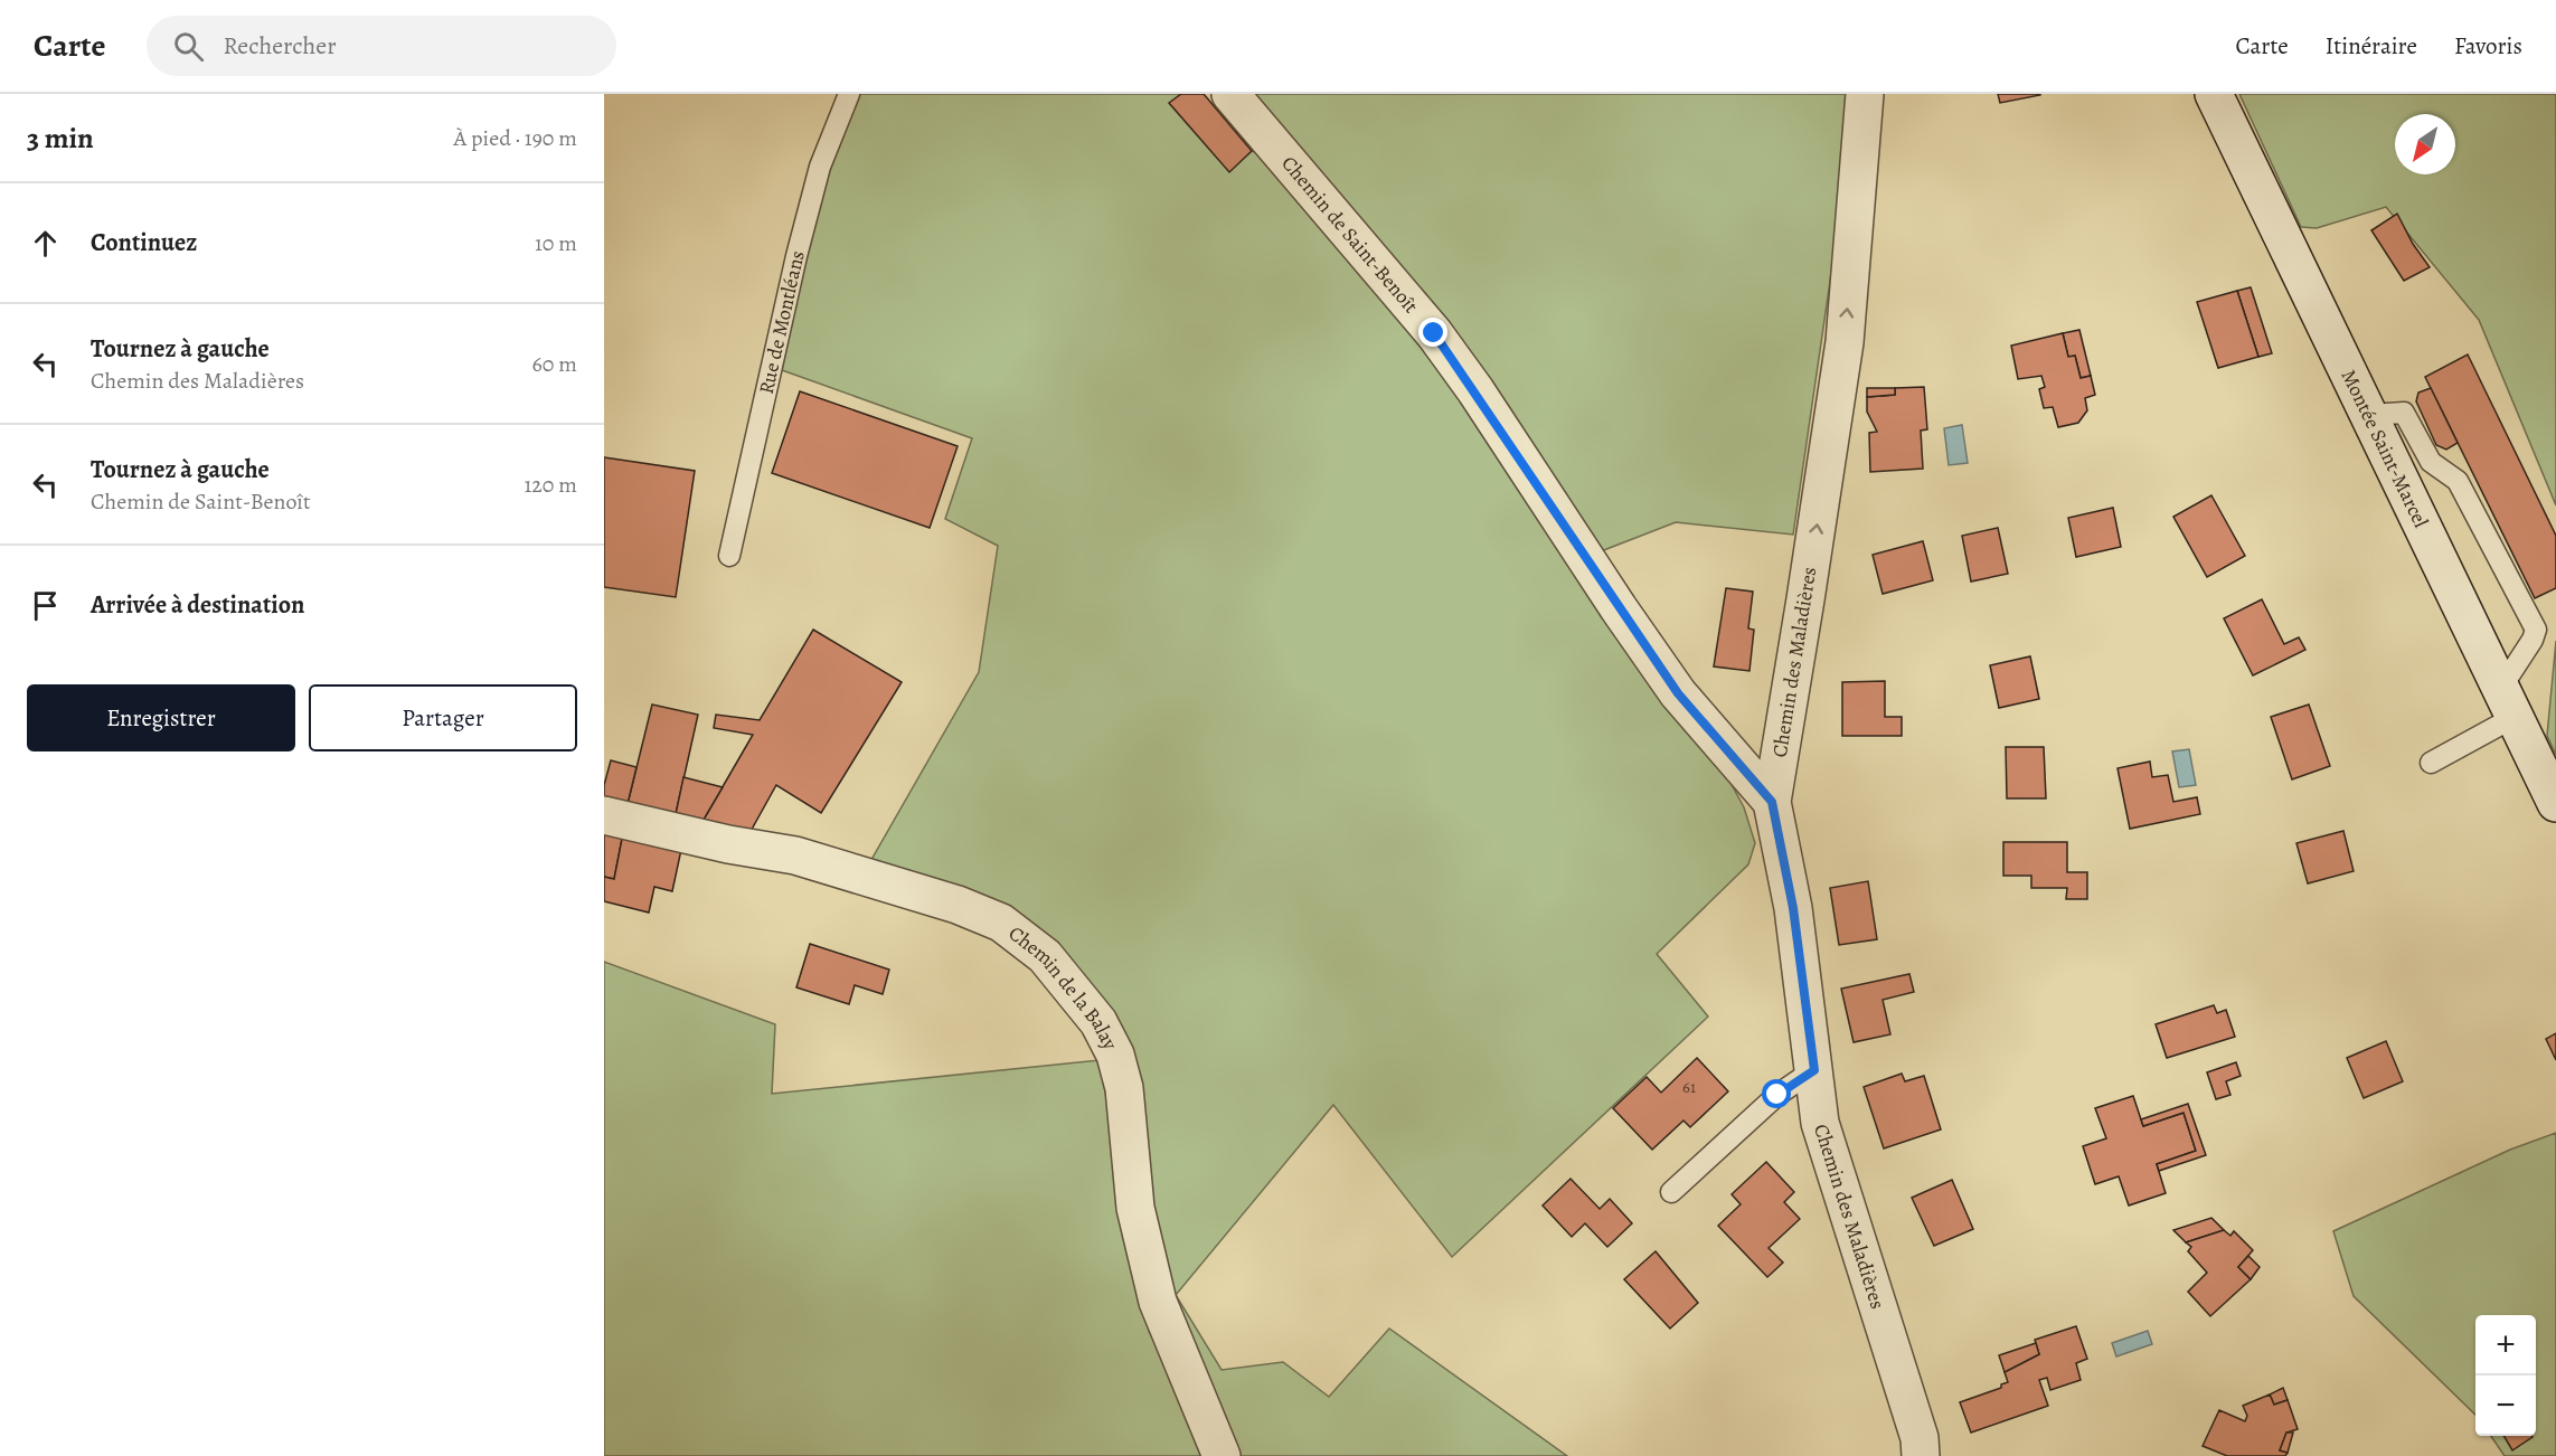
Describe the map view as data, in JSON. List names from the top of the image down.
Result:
{
  "streets": {
    "street": [
      "Chemin de Saint-Benoît",
      "Montée Saint-Marcel",
      "Chemin des Maladières",
      "Chemin de la Balay"
    ],
    "lane": ["Rue de Montléans"]
  },
  "crossings": [
    ["Chemin de Saint-Benoît", "Chemin des Maladières"]
  ],
  "one_way": ["Chemin des Maladières"],
  "house_numbers": ["61"],
  "north": "bottom left",
  "page": {
    "header": "Carte",
    "search": "Rechercher",
    "nav": ["Carte", "Itinéraire", "Favoris"],
    "heading": ["3 min", "À pied · 190 m"],
    "list": [
      ["Continuez", "10 m"],
      ["Tournez à gauche", "Chemin des Maladières", "60 m"],
      ["Tournez à gauche", "Chemin de Saint-Benoît", "120 m"],
      "Arrivée à destination"
    ],
    "buttons": ["Enregistrer", "Partager"],
    "map_buttons": ["+", "−"]
  }
}
